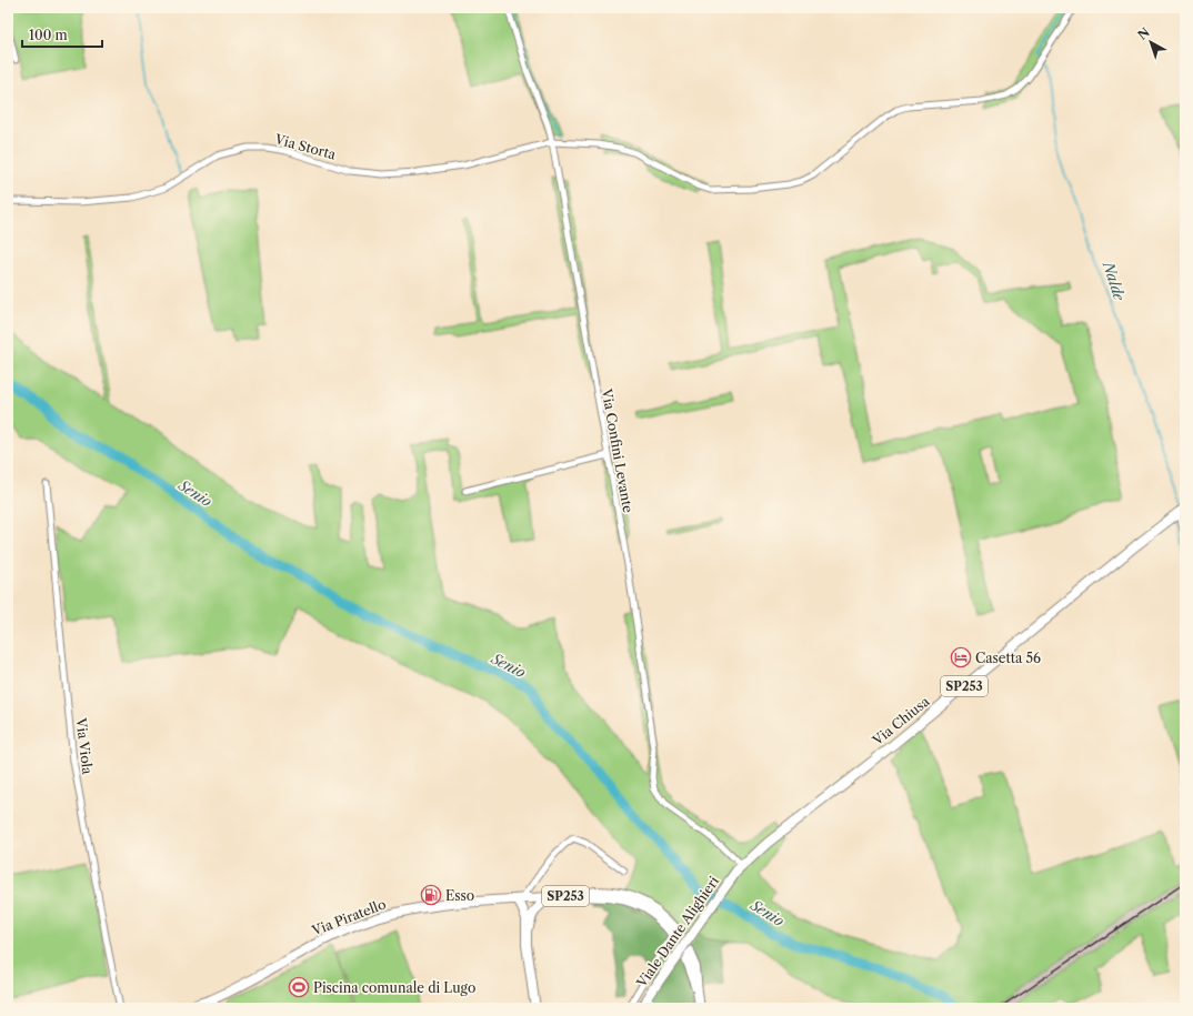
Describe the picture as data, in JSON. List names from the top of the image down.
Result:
{
  "streets": {
    "main road": [
      "SP253",
      "Via Chiusa",
      "Via Piratello",
      "Viale Dante Alighieri"
    ],
    "street": ["Via Storta", "Via Confini Levante", "Via Viola"]
  },
  "crossings": [
    ["Via Storta", "Via Confini Levante"],
    ["Via Confini Levante", "Via Chiusa"],
    ["Via Confini Levante", "Viale Dante Alighieri"],
    ["SP253", "Via Piratello"],
    ["Via Chiusa", "Viale Dante Alighieri"]
  ],
  "water": ["Nalde", "Senio"],
  "places": {
    "hotel": ["Casetta 56"],
    "fuel station": ["Esso"],
    "sports": ["Piscina comunale di Lugo"]
  },
  "scale_bar": "100 m",
  "north": "top left"
}
